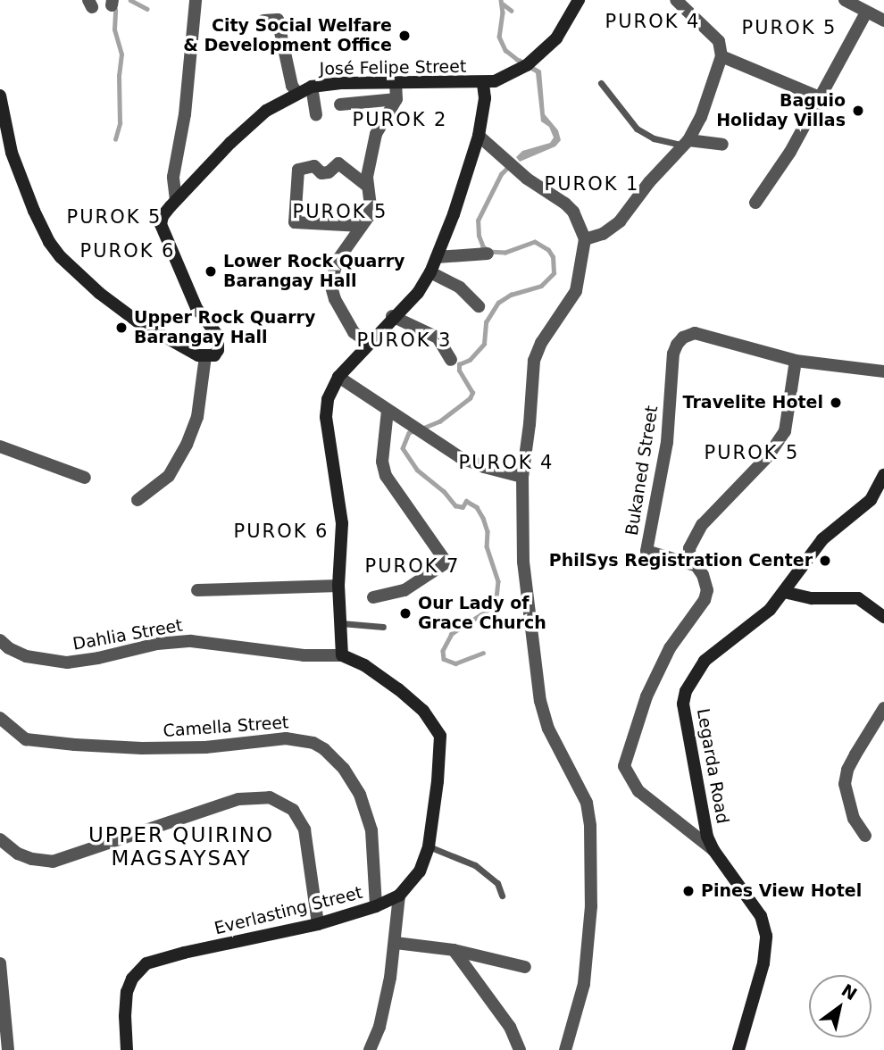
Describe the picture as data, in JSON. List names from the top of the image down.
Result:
{
  "streets": {
    "street": [
      "José Felipe Street",
      "Bukaned Street",
      "Dahlia Street",
      "Camella Street",
      "Legarda Road",
      "Everlasting Street"
    ]
  },
  "crossings": [
    ["Dahlia Street", "Everlasting Street"],
    ["Camella Street", "Everlasting Street"]
  ],
  "districts": [
    "PUROK 4",
    "PUROK 5",
    "PUROK 2",
    "PUROK 1",
    "PUROK 5",
    "PUROK 5",
    "PUROK 6",
    "PUROK 3",
    "PUROK 5",
    "PUROK 4",
    "PUROK 6",
    "PUROK 7",
    "UPPER QUIRINO MAGSAYSAY"
  ],
  "places": [
    "City Social Welfare & Development Office",
    "Baguio Holiday Villas",
    "Lower Rock Quarry Barangay Hall",
    "Upper Rock Quarry Barangay Hall",
    "Travelite Hotel",
    "PhilSys Registration Center",
    "Our Lady of Grace Church",
    "Pines View Hotel"
  ],
  "north": "top right"
}
